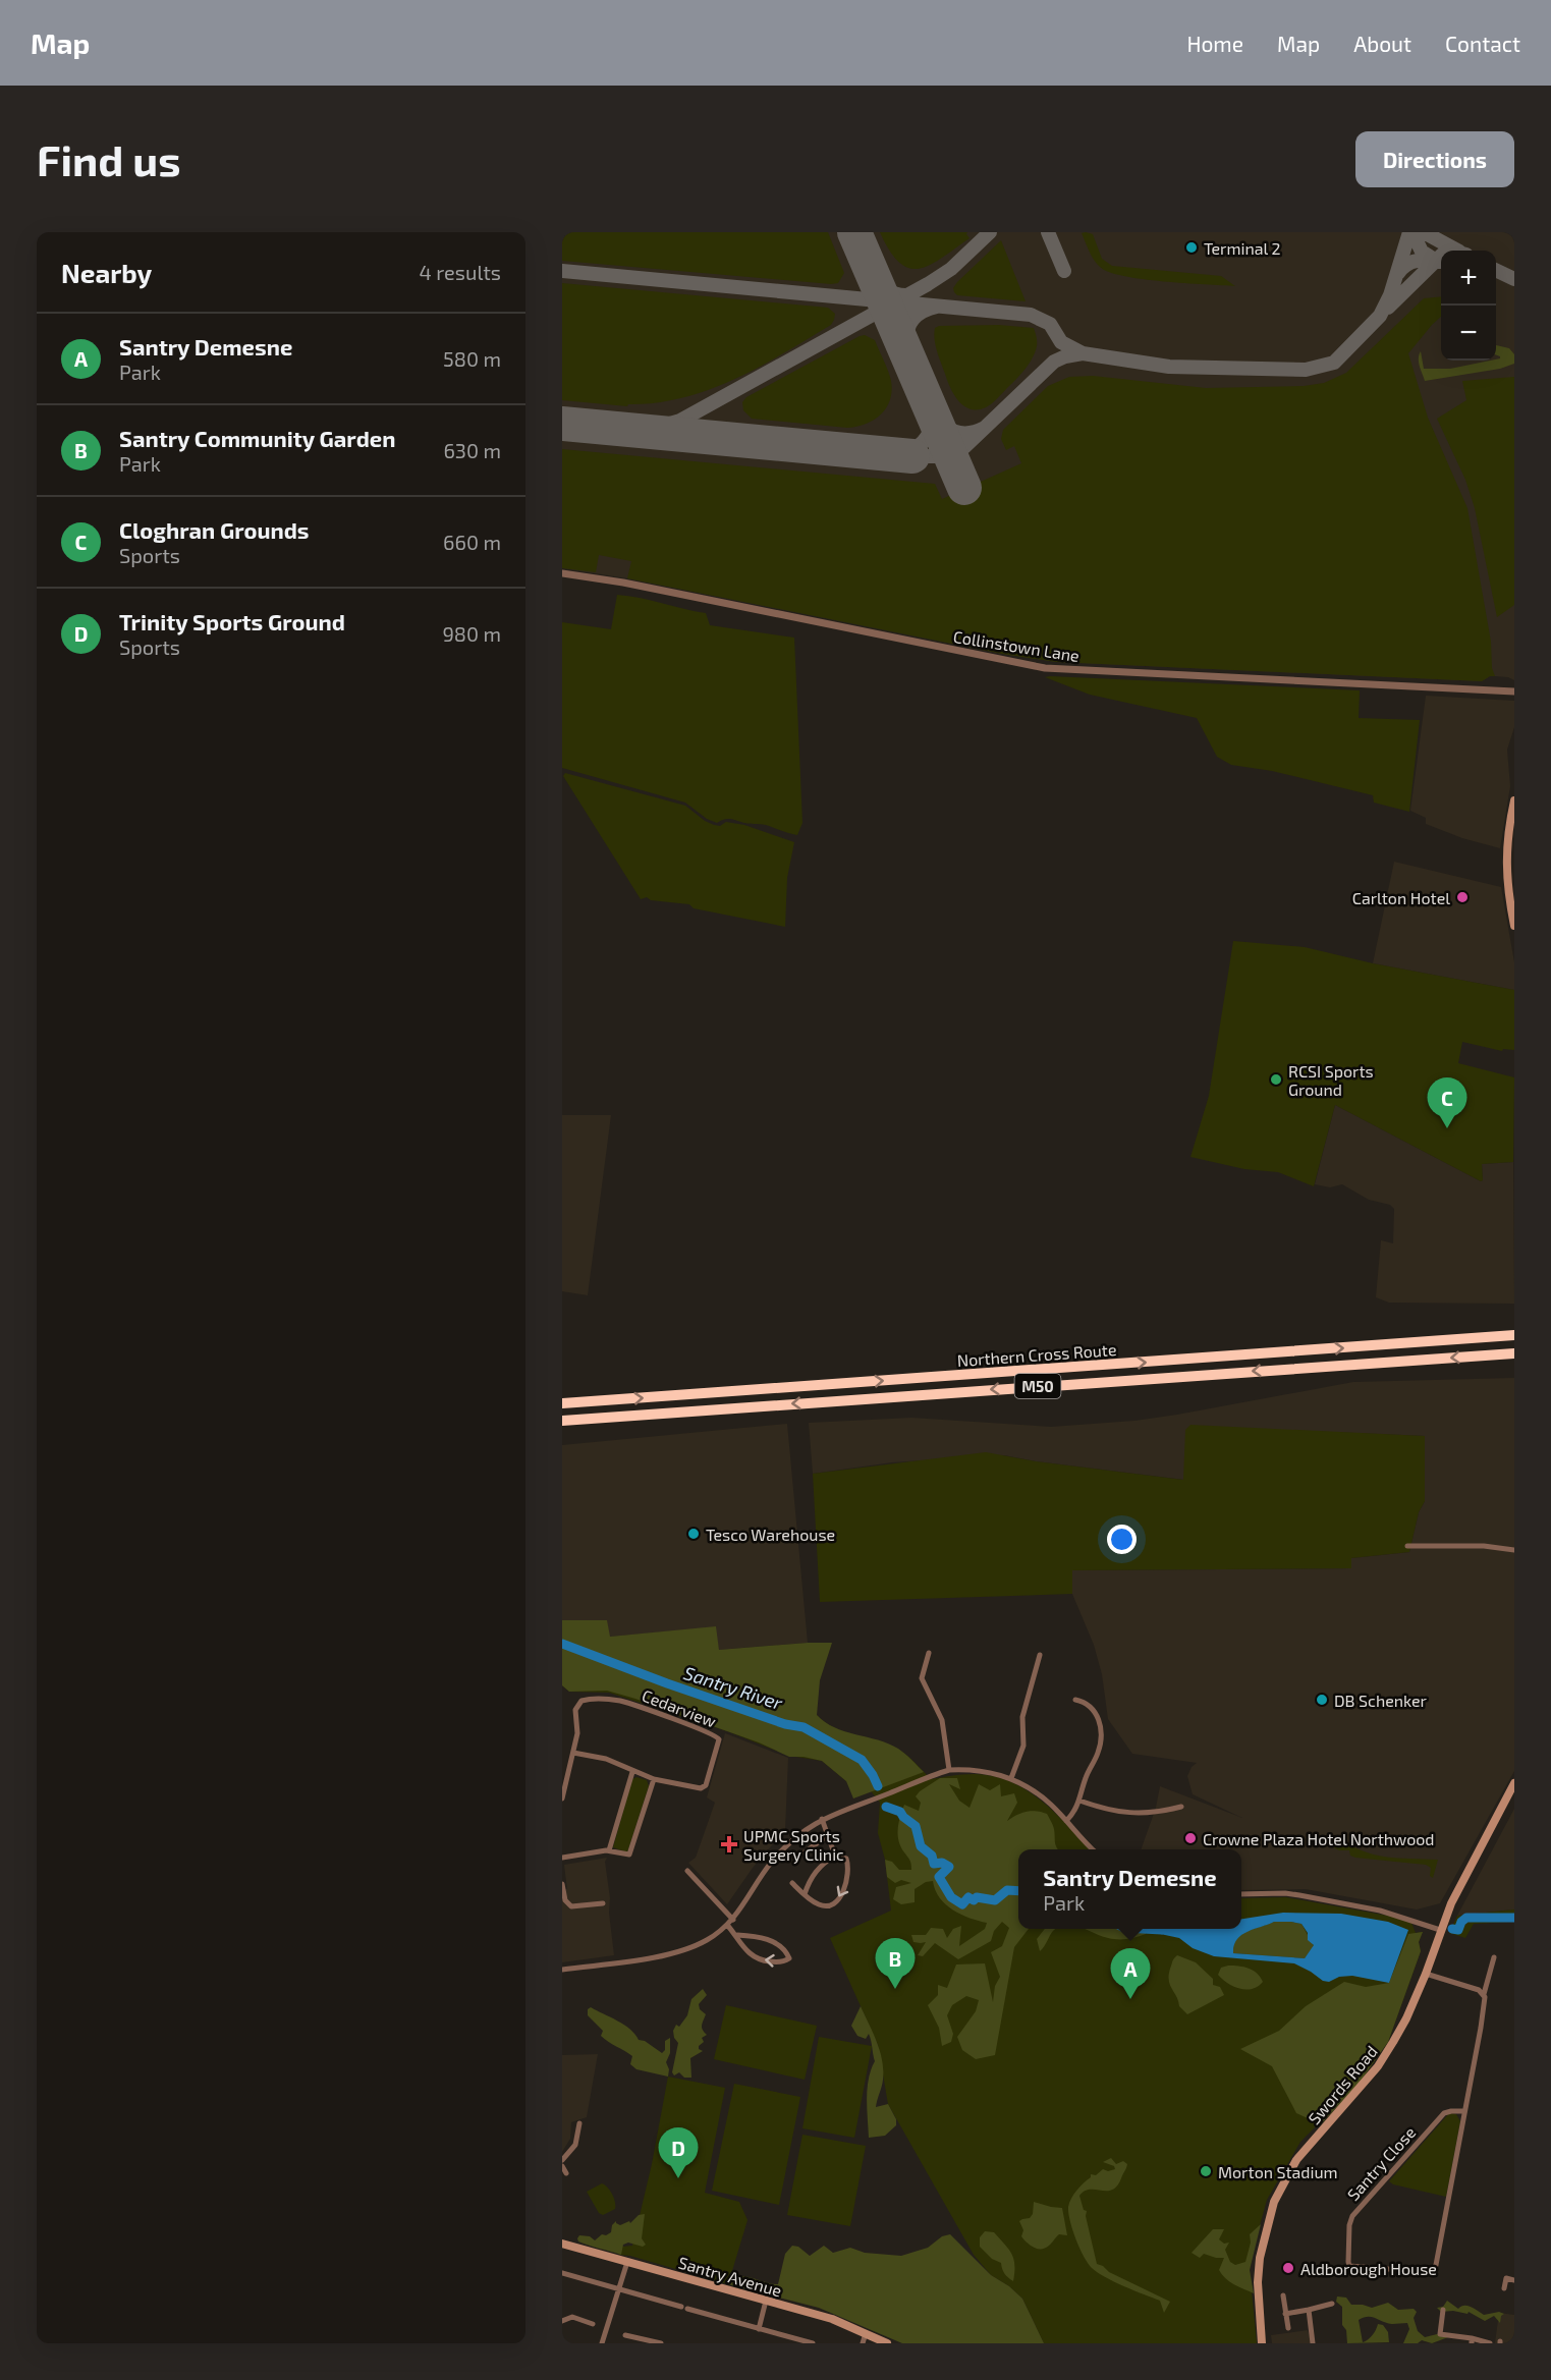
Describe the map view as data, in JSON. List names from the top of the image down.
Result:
{
  "streets": {
    "highway": ["Northern Cross Route", "M50"],
    "main road": ["Swords Road", "Santry Avenue"],
    "street": ["Collinstown Lane", "Cedarview", "Santry Close"]
  },
  "water": ["Santry River"],
  "places": {
    "other": [
      "Terminal 2",
      "Carlton Hotel",
      "RCSI Sports Ground",
      "Tesco Warehouse",
      "DB Schenker",
      "Crowne Plaza Hotel Northwood",
      "Morton Stadium",
      "Aldborough House"
    ],
    "health": ["UPMC Sports Surgery Clinic"]
  },
  "page": {
    "header": "Map",
    "nav": [
      "Home",
      "Map",
      "About",
      "Contact"
    ],
    "buttons": "Directions",
    "title": "Find us",
    "heading": ["Nearby", "4 results"],
    "map_buttons": ["+", "−"],
    "list": [
      {
        "mark": "A",
        "name": "Santry Demesne",
        "note": "Park",
        "value": "580 m"
      },
      {
        "mark": "B",
        "name": "Santry Community Garden",
        "note": "Park",
        "value": "630 m"
      },
      {
        "mark": "C",
        "name": "Cloghran Grounds",
        "note": "Sports",
        "value": "660 m"
      },
      {
        "mark": "D",
        "name": "Trinity Sports Ground",
        "note": "Sports",
        "value": "980 m"
      }
    ],
    "pins": [
      "C",
      "B",
      "A",
      "D"
    ],
    "popup": ["Santry Demesne", "Park"]
  }
}
